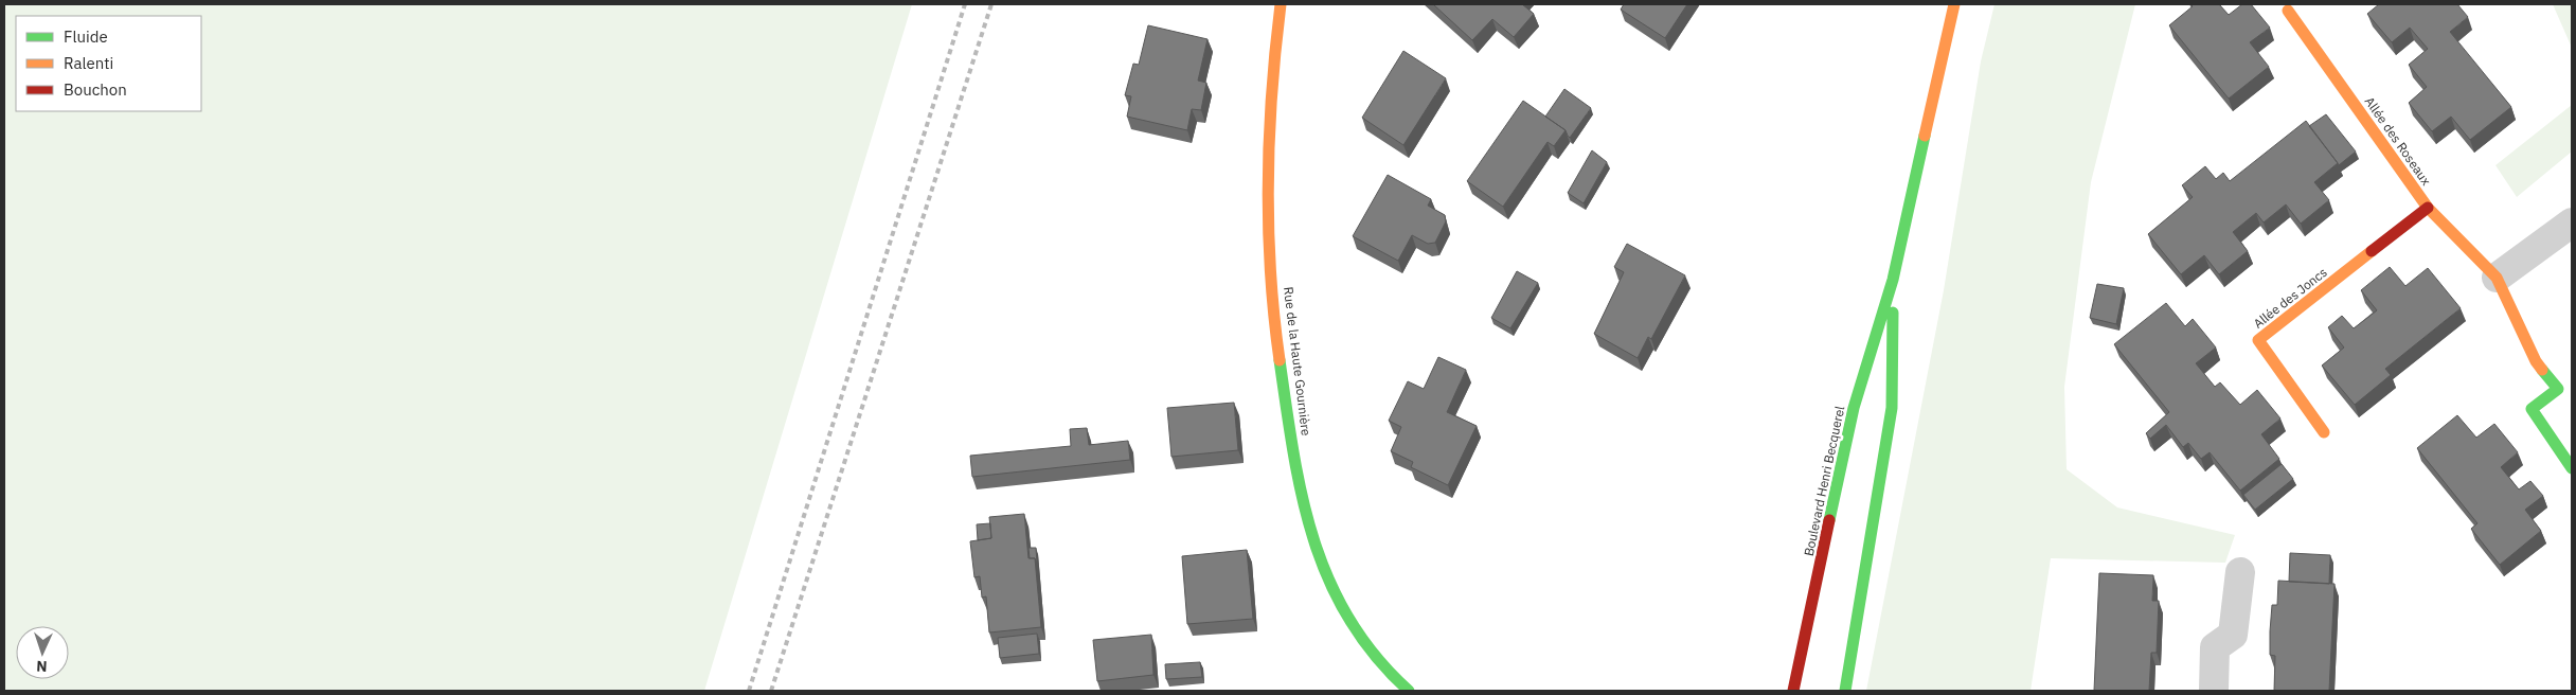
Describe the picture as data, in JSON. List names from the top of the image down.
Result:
{
  "streets": {
    "street": [
      "Allée des Roseaux",
      "Allée des Joncs",
      "Rue de la Haute Gournière",
      "Boulevard Henri Becquerel"
    ]
  },
  "crossings": [
    ["Allée des Roseaux", "Allée des Joncs"]
  ],
  "legend": ["Fluide", "Ralenti", "Bouchon"],
  "north": "bottom"
}
